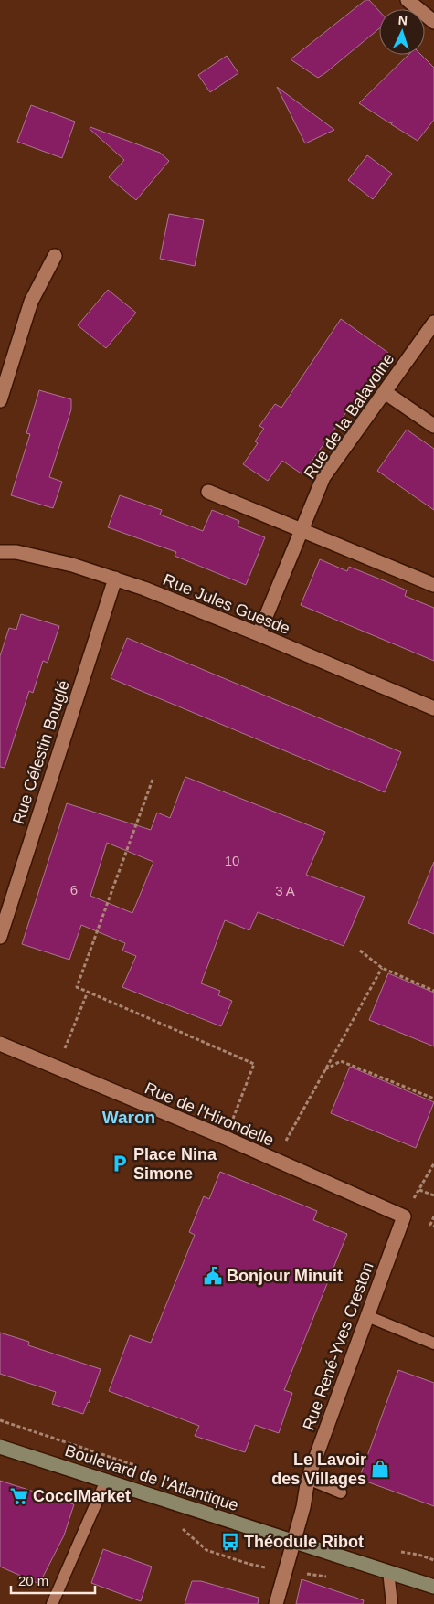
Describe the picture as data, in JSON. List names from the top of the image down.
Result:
{
  "streets": {
    "main road": ["Boulevard de l'Atlantique"],
    "street": [
      "Rue de la Balavoine",
      "Rue Jules Guesde",
      "Rue Célestin Bouglé",
      "Rue de l'Hirondelle",
      "Rue René-Yves Creston"
    ]
  },
  "crossings": [
    ["Rue de la Balavoine", "Rue Jules Guesde"],
    ["Rue Jules Guesde", "Rue Célestin Bouglé"],
    ["Rue de l'Hirondelle", "Rue René-Yves Creston"],
    ["Rue René-Yves Creston", "Boulevard de l'Atlantique"]
  ],
  "districts": ["Waron"],
  "places": {
    "parking": ["Place Nina Simone"],
    "public building": ["Bonjour Minuit"],
    "shop": ["Le Lavoir des Villages"],
    "supermarket": ["CocciMarket"],
    "bus stop": ["Théodule Ribot"]
  },
  "house_numbers": ["10", "6", "3 A"],
  "scale_bar": "20 m",
  "north": "top"
}
